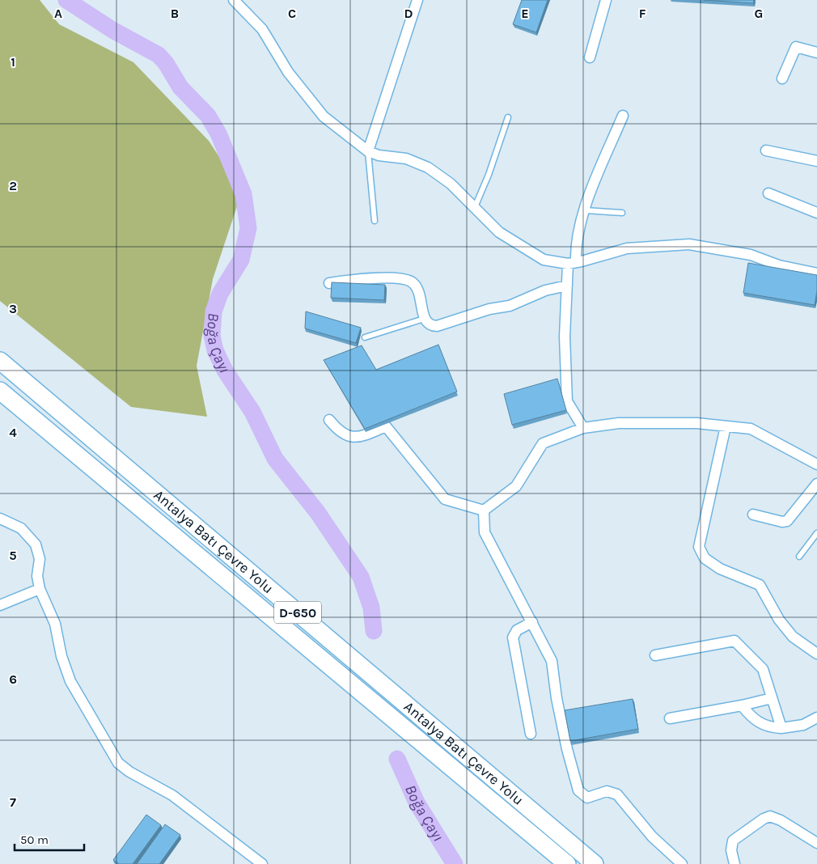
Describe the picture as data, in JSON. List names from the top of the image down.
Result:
{
  "streets": {
    "highway": ["Antalya Batı Çevre Yolu", "D-650"]
  },
  "water": ["Boğa Çayı"],
  "scale_bar": "50 m",
  "grid": {
    "columns": [
      "A",
      "B",
      "C",
      "D",
      "E",
      "F",
      "G"
    ],
    "rows": [
      "1",
      "2",
      "3",
      "4",
      "5",
      "6",
      "7"
    ]
  }
}
